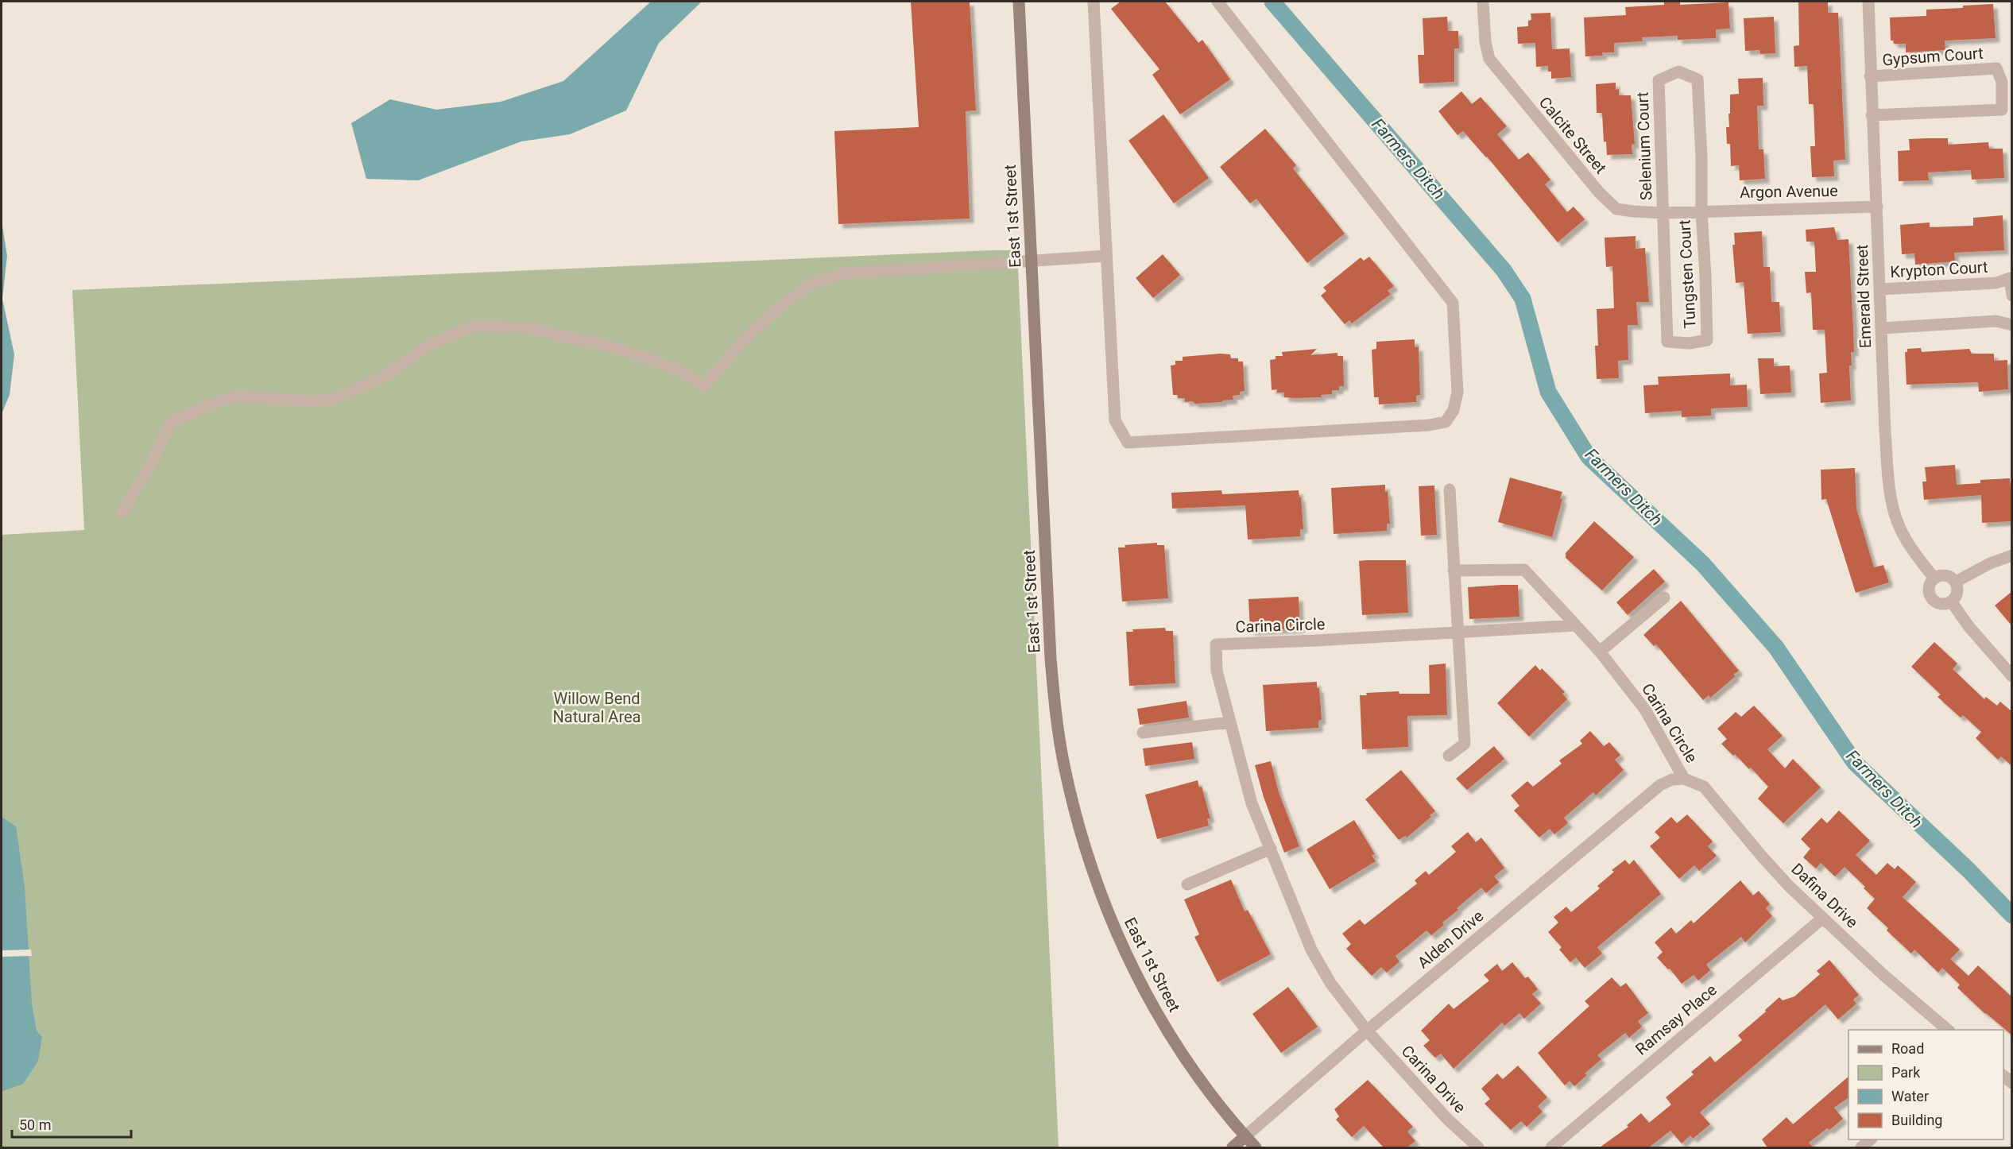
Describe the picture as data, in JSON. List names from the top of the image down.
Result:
{
  "streets": {
    "street": [
      "Gypsum Court",
      "Calcite Street",
      "Selenium Court",
      "Argon Avenue",
      "East 1st Street",
      "Krypton Court",
      "Tungsten Court",
      "Emerald Street",
      "Carina Circle",
      "Dafina Drive",
      "Alden Drive",
      "Ramsay Place",
      "Carina Drive"
    ]
  },
  "crossings": [
    ["Gypsum Court", "Emerald Street"],
    ["Calcite Street", "Selenium Court"],
    ["Calcite Street", "Argon Avenue"],
    ["Calcite Street", "Tungsten Court"],
    ["Selenium Court", "Argon Avenue"],
    ["Selenium Court", "Tungsten Court"],
    ["Argon Avenue", "Tungsten Court"],
    ["Argon Avenue", "Emerald Street"],
    ["East 1st Street", "Alden Drive"],
    ["Krypton Court", "Emerald Street"],
    ["Carina Circle", "Dafina Drive"],
    ["Carina Circle", "Alden Drive"],
    ["Carina Circle", "Carina Drive"],
    ["Dafina Drive", "Alden Drive"],
    ["Dafina Drive", "Ramsay Place"],
    ["Alden Drive", "Carina Drive"]
  ],
  "water": ["Farmers Ditch"],
  "parks": ["Willow Bend Natural Area"],
  "legend": [
    "Road",
    "Park",
    "Water",
    "Building"
  ],
  "scale_bar": "50 m"
}
